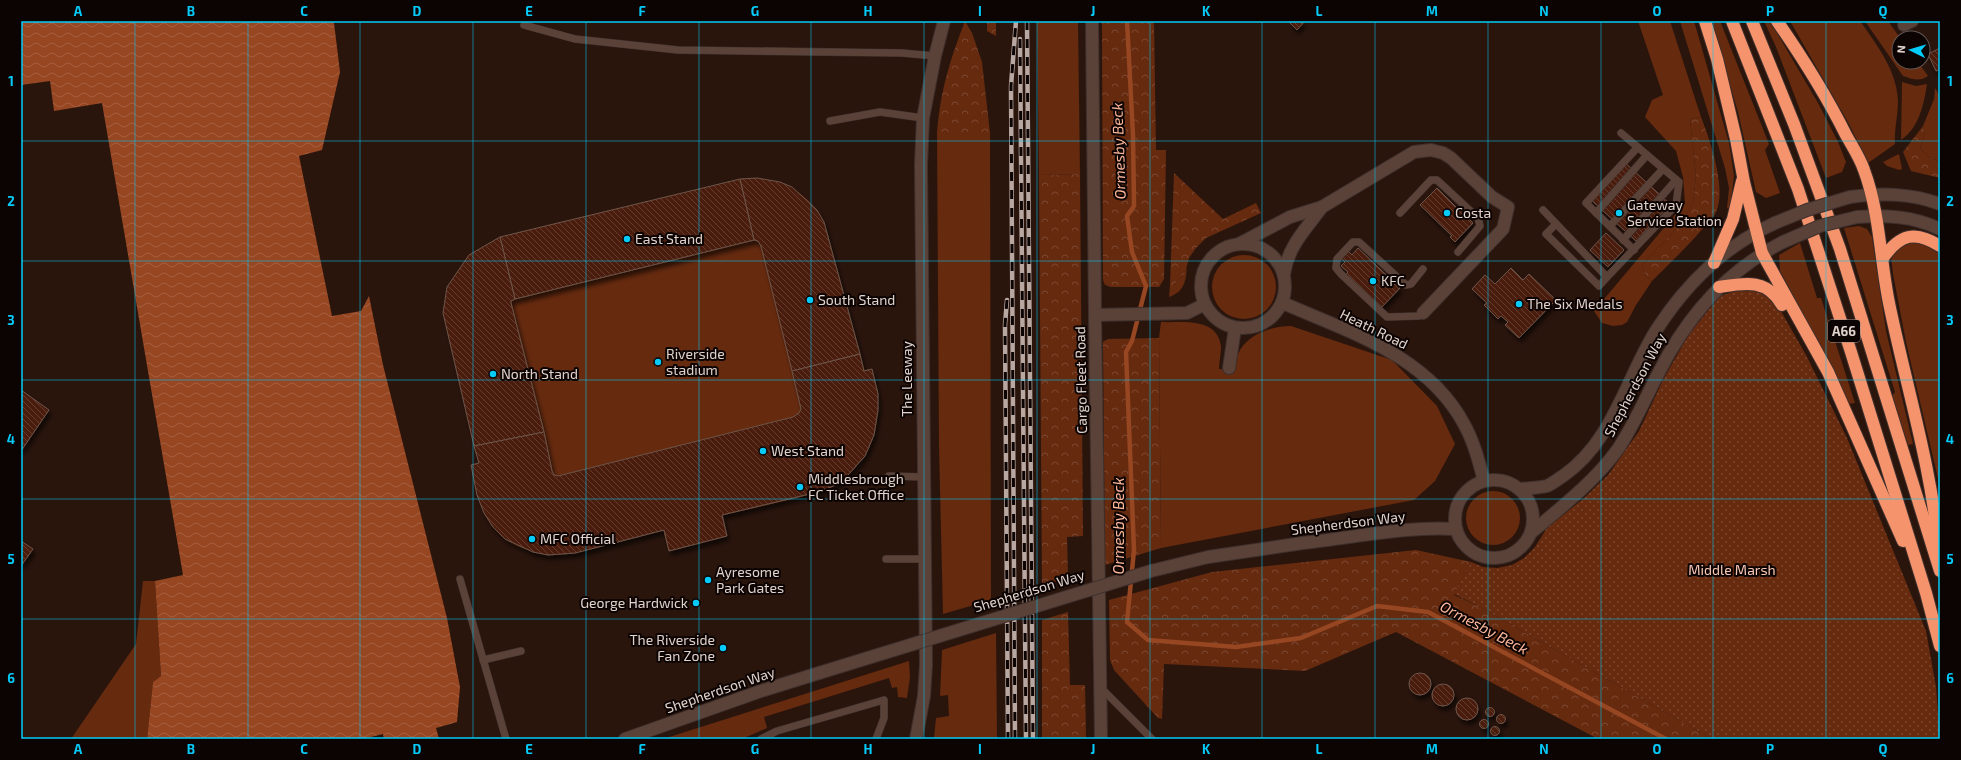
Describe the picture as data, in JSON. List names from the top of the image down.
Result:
{
  "streets": {
    "highway": ["A66"],
    "street": [
      "Heath Road",
      "The Leeway",
      "Cargo Fleet Road",
      "Shepherdson Way"
    ]
  },
  "crossings": [
    ["Heath Road", "Shepherdson Way"],
    ["A66", "Shepherdson Way"]
  ],
  "water": ["Ormesby Beck"],
  "parks": ["Middle Marsh"],
  "places": [
    "Costa",
    "Gateway Service Station",
    "East Stand",
    "KFC",
    "South Stand",
    "The Six Medals",
    "Riverside stadium",
    "North Stand",
    "West Stand",
    "Middlesbrough FC Ticket Office",
    "MFC Official",
    "Ayresome Park Gates",
    "George Hardwick",
    "The Riverside Fan Zone"
  ],
  "north": "left",
  "grid": {
    "columns": [
      "A",
      "B",
      "C",
      "D",
      "E",
      "F",
      "G",
      "H",
      "I",
      "J",
      "K",
      "L",
      "M",
      "N",
      "O",
      "P",
      "Q"
    ],
    "rows": [
      "1",
      "2",
      "3",
      "4",
      "5",
      "6"
    ]
  }
}
